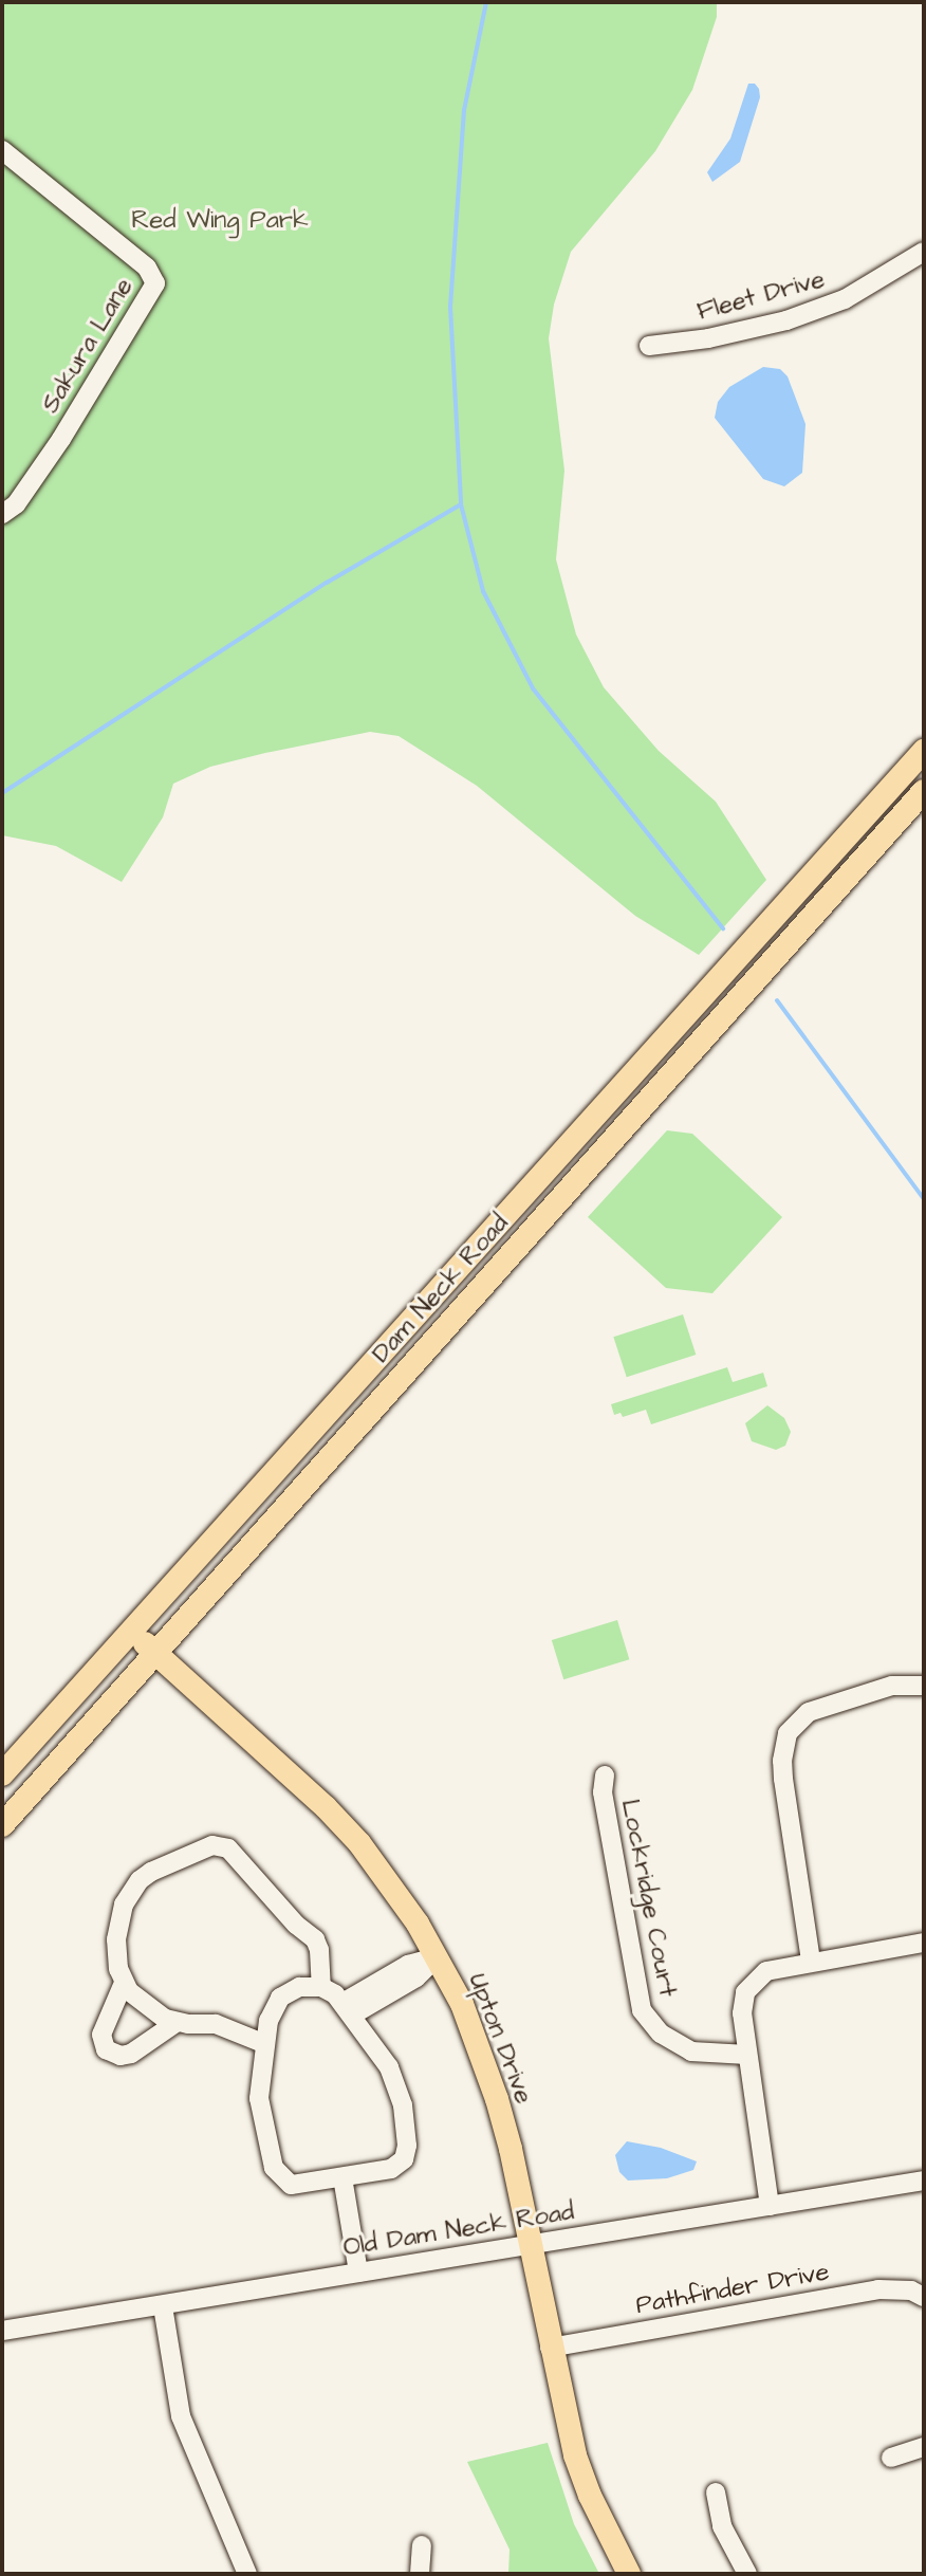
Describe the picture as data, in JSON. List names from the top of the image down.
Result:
{
  "streets": {
    "main road": ["Dam Neck Road", "Upton Drive"],
    "street": [
      "Fleet Drive",
      "Sakura Lane",
      "Lockridge Court",
      "Old Dam Neck Road",
      "Pathfinder Drive"
    ]
  },
  "crossings": [
    ["Dam Neck Road", "Upton Drive"],
    ["Upton Drive", "Old Dam Neck Road"],
    ["Upton Drive", "Pathfinder Drive"]
  ],
  "parks": ["Red Wing Park"]
}
